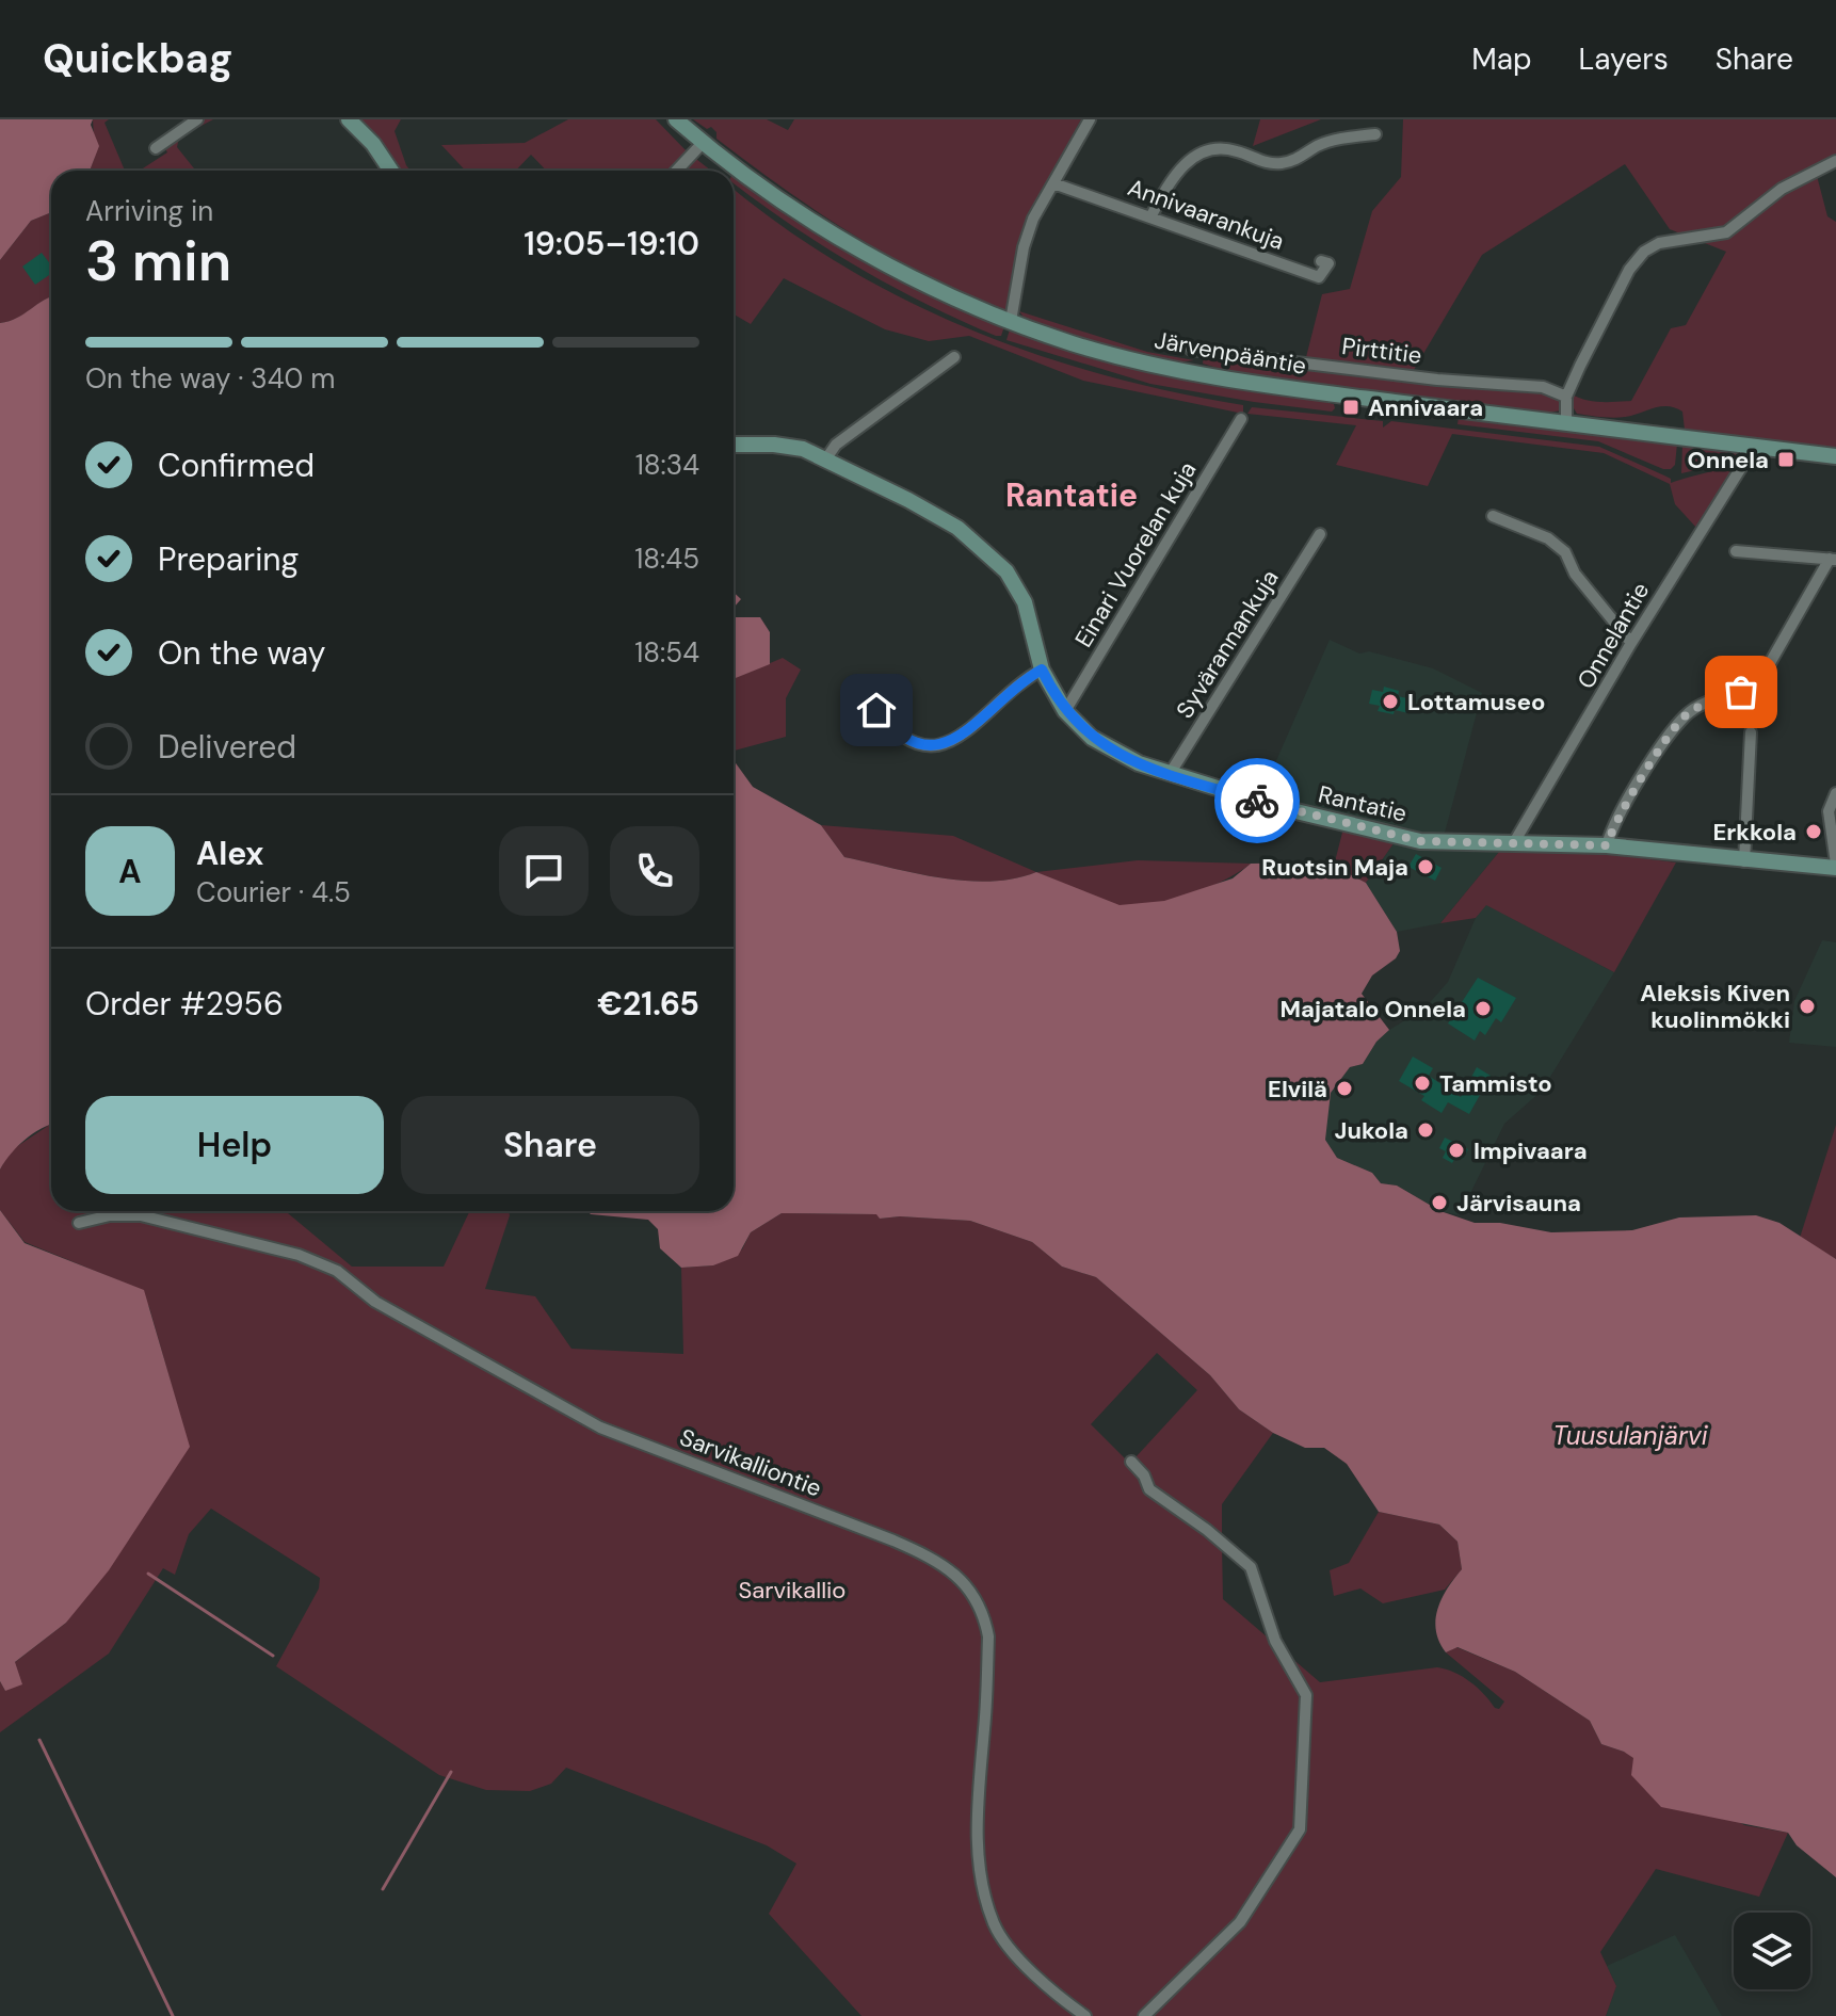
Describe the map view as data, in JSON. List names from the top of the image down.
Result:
{
  "streets": {
    "street": [
      "Annivaarankuja",
      "Pirttitie",
      "Järvenpääntie",
      "Einari Vuorelan kuja",
      "Onnelantie",
      "Syvärannankuja",
      "Rantatie",
      "Sarvikalliontie"
    ]
  },
  "crossings": [
    ["Järvenpääntie", "Onnelantie"],
    ["Einari Vuorelan kuja", "Rantatie"],
    ["Onnelantie", "Rantatie"],
    ["Syvärannankuja", "Rantatie"]
  ],
  "districts": ["Rantatie"],
  "water": ["Tuusulanjärvi"],
  "parks": ["Sarvikallio"],
  "places": {
    "transit": ["Annivaara", "Onnela"],
    "other": [
      "Lottamuseo",
      "Erkkola",
      "Ruotsin Maja",
      "Aleksis Kiven kuolinmökki",
      "Majatalo Onnela",
      "Tammisto",
      "Elvilä",
      "Jukola",
      "Impivaara",
      "Järvisauna"
    ]
  },
  "page": {
    "header": "Quickbag",
    "nav": ["Map", "Layers", "Share"],
    "heading": ["3 min", "Arriving in", "19:05–19:10"],
    "panel": [
      "Alex",
      "Courier · 4.5",
      "Order #2956",
      "€21.65"
    ],
    "bar": "On the way · 340 m",
    "list": [
      ["Confirmed", "18:34"],
      ["Preparing", "18:45"],
      ["On the way", "18:54"],
      "Delivered"
    ],
    "round": "A",
    "buttons": ["Help", "Share"]
  }
}
